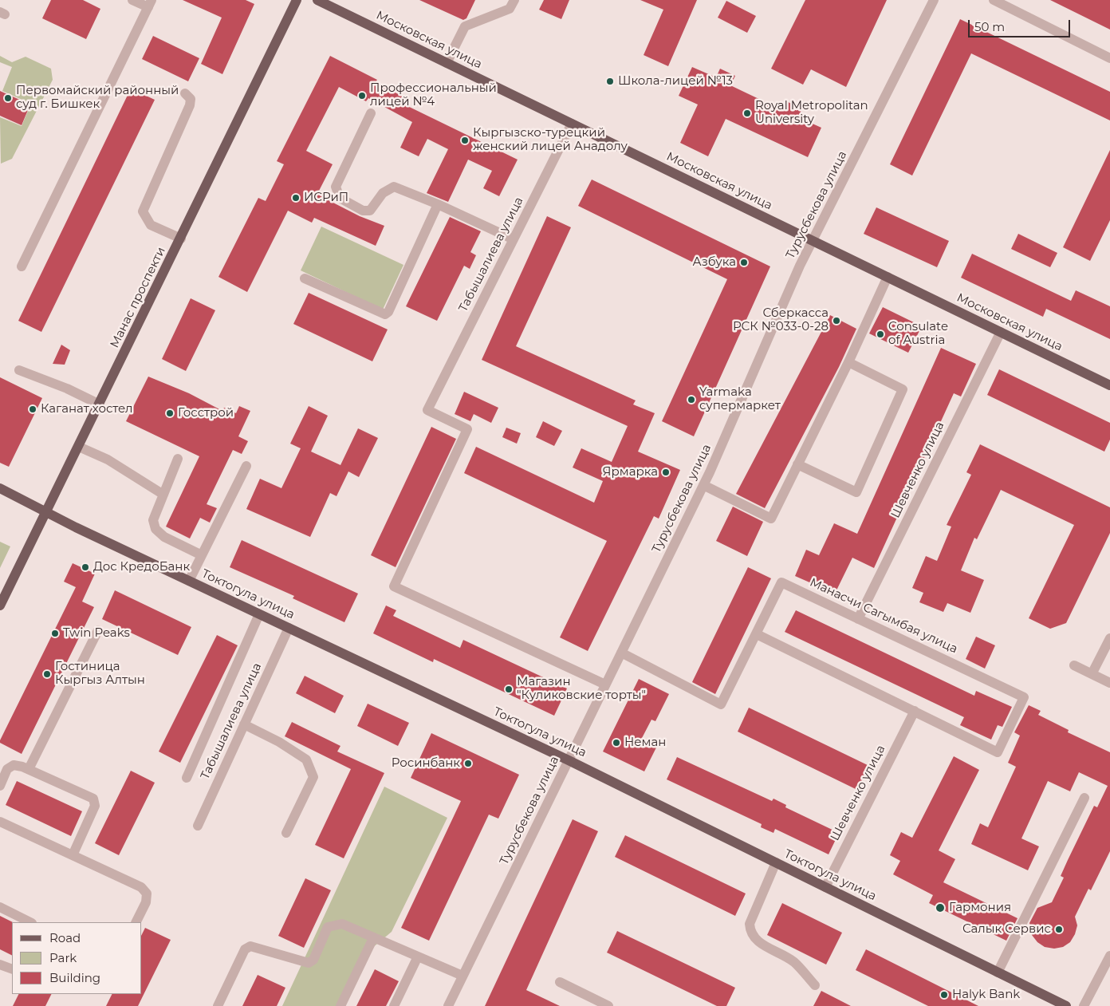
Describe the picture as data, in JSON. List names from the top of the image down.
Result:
{
  "streets": {
    "main road": ["Московская улица", "Манас проспекти", "Токтогула улица"],
    "street": [
      "Турусбекова улица",
      "Табышалиева улица",
      "Шевченко улица",
      "Манасчи Сагымбая улица"
    ]
  },
  "crossings": [
    ["Московская улица", "Турусбекова улица"],
    ["Московская улица", "Табышалиева улица"],
    ["Московская улица", "Шевченко улица"],
    ["Турусбекова улица", "Табышалиева улица"],
    ["Турусбекова улица", "Токтогула улица"],
    ["Табышалиева улица", "Токтогула улица"],
    ["Манас проспекти", "Токтогула улица"],
    ["Шевченко улица", "Токтогула улица"],
    ["Шевченко улица", "Манасчи Сагымбая улица"]
  ],
  "places": [
    "Школа-лицей №13",
    "Профессиональный лицей №4",
    "Первомайский районный суд г. Бишкек",
    "Royal Metropolitan University",
    "Кыргызско-турецкий женский лицей Анадолу",
    "ИСРиП",
    "Азбука",
    "Сберкасса РСК №033-0-28",
    "Consulate of Austria",
    "Yarmaka супермаркет",
    "Каганат хостел",
    "Госстрой",
    "Ярмарка",
    "Дос КредоБанк",
    "Twin Peaks",
    "Гостиница Кыргыз Алтын",
    "Магазин \"Куликовские торты\"",
    "Неман",
    "Росинбанк",
    "Гармония",
    "Салык Сервис",
    "Halyk Bank"
  ],
  "legend": ["Road", "Park", "Building"],
  "scale_bar": "50 m"
}
